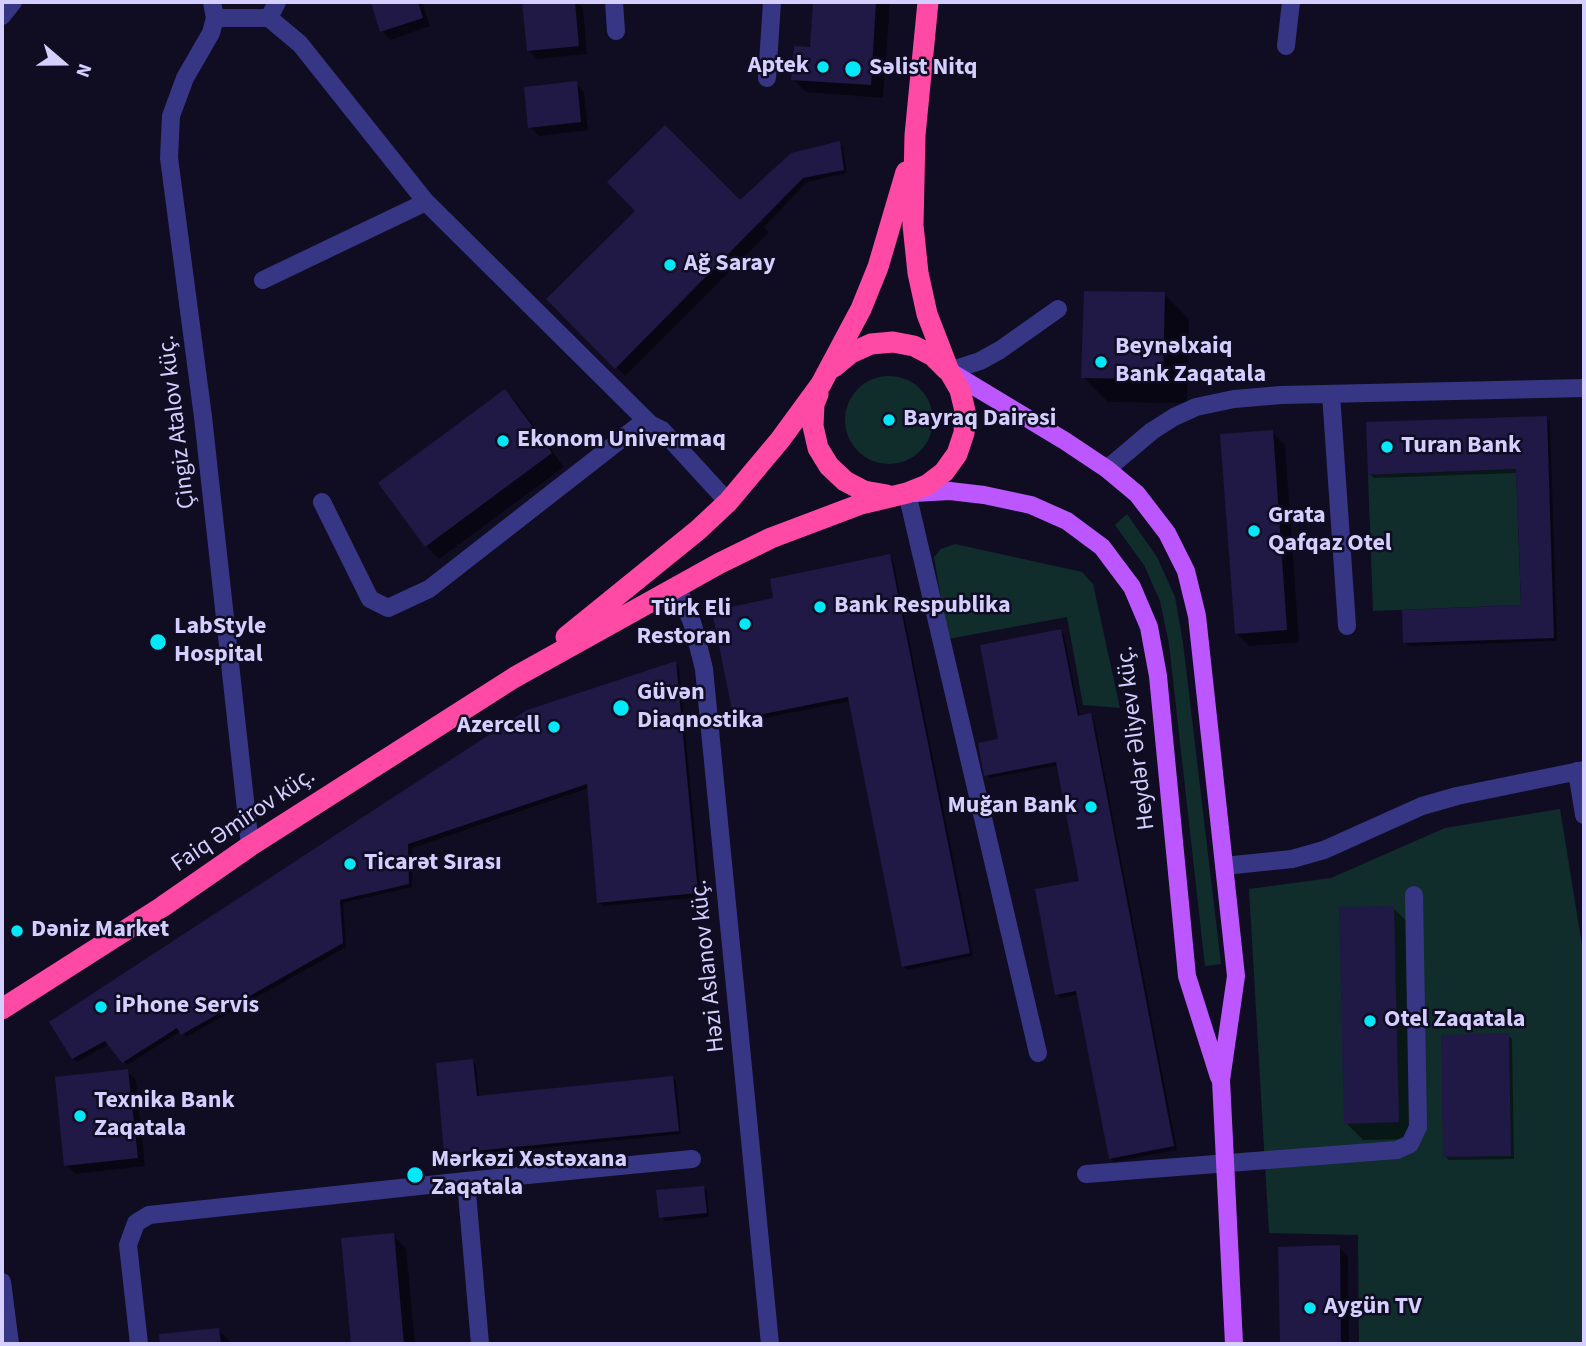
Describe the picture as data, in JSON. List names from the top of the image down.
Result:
{
  "streets": {
    "highway": ["Faiq Əmirov küç."],
    "main road": ["Heydər Əliyev küç."],
    "street": ["Çingiz Atalov küç.", "Həzi Aslanov küç."]
  },
  "crossings": [
    ["Çingiz Atalov küç.", "Faiq Əmirov küç."]
  ],
  "places": [
    "Aptek",
    "Səlist Nitq",
    "Ağ Saray",
    "Beynəlxaiq Bank Zaqatala",
    "Bayraq Dairəsi",
    "Ekonom Univermaq",
    "Turan Bank",
    "Grata Qafqaz Otel",
    "Bank Respublika",
    "Türk Eli Restoran",
    "LabStyle Hospital",
    "Güvən Diaqnostika",
    "Azercell",
    "Muğan Bank",
    "Ticarət Sırası",
    "Dəniz Market",
    "iPhone Servis",
    "Otel Zaqatala",
    "Texnika Bank Zaqatala",
    "Mərkəzi Xəstəxana Zaqatala",
    "Aygün TV"
  ],
  "north": "right"
}
